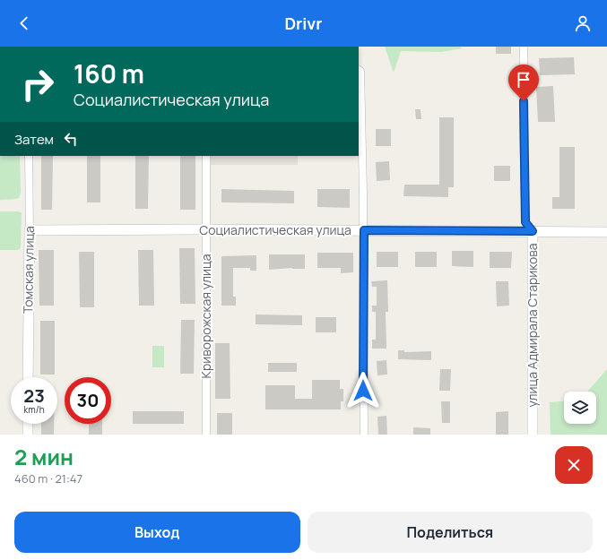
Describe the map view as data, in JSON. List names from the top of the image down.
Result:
{
  "streets": {
    "street": [
      "Социалистическая улица",
      "Томская улица",
      "Криворожская улица",
      "улица Адмирала Старикова"
    ]
  },
  "crossings": [
    ["Социалистическая улица", "Томская улица"],
    ["Социалистическая улица", "Криворожская улица"],
    ["Социалистическая улица", "улица Адмирала Старикова"]
  ],
  "page": {
    "header": "Drivr",
    "turn": ["160 m", "Социалистическая улица"],
    "then": "Затем",
    "speed": "23 km/h",
    "limit": "30",
    "heading": ["2 мин", "460 m · 21:47"],
    "buttons": ["Выход", "Поделиться"]
  }
}
